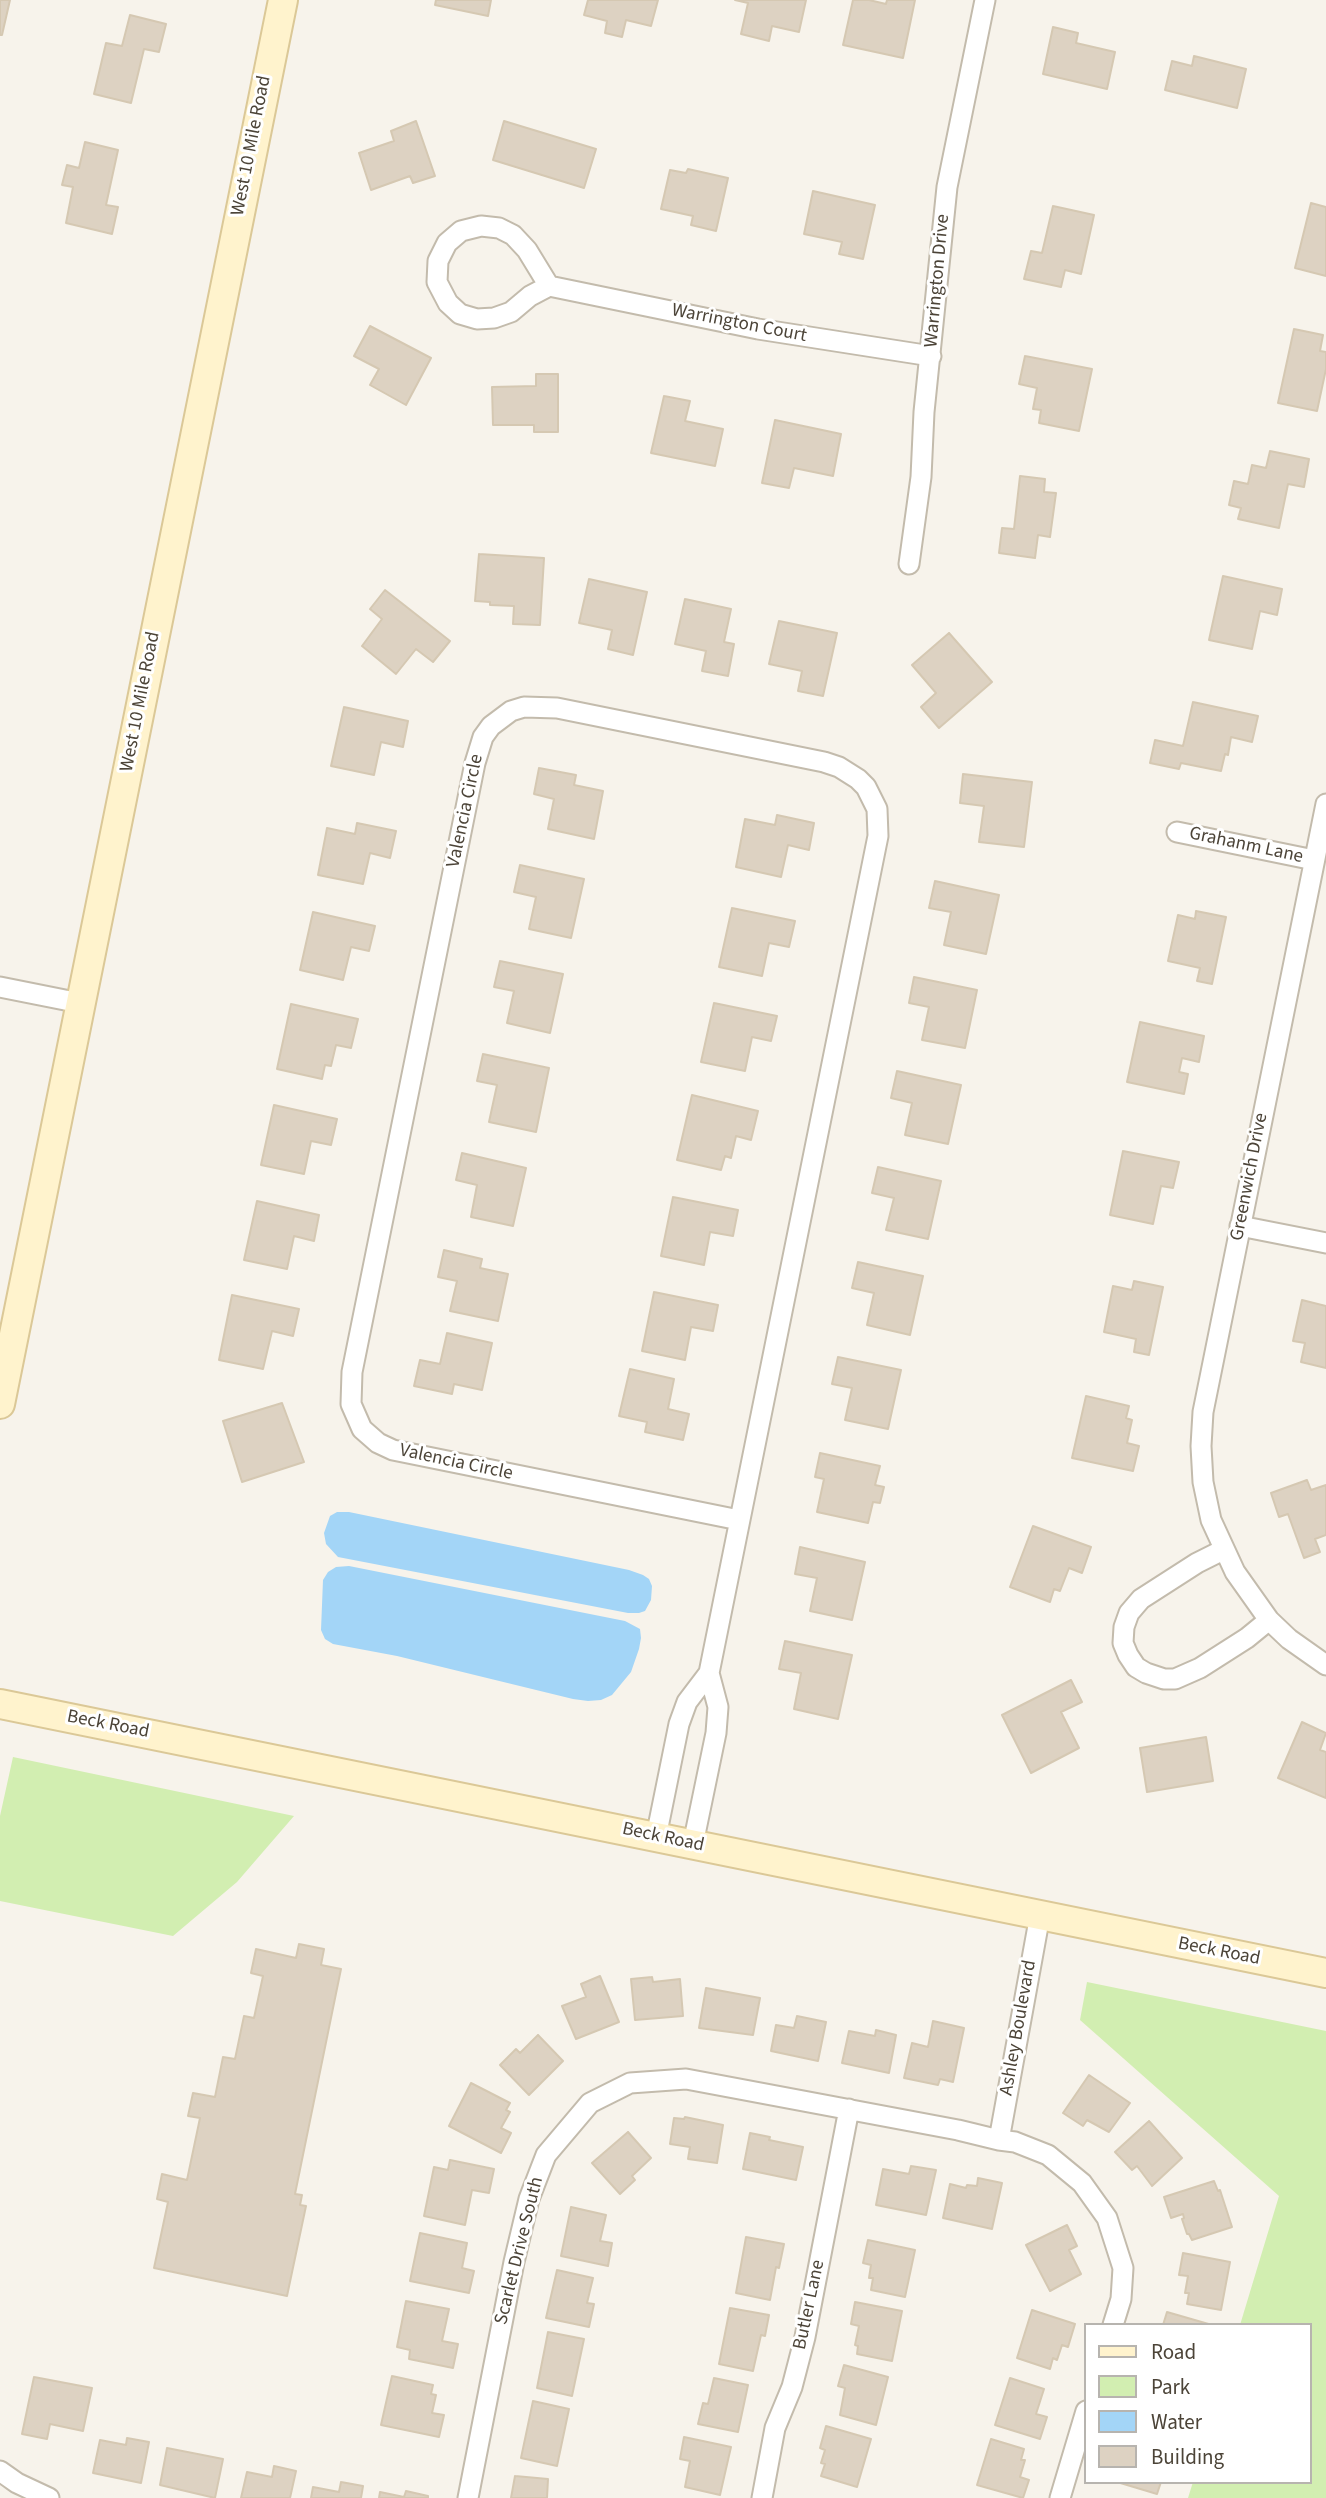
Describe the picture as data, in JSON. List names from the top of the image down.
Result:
{
  "streets": {
    "main road": ["West 10 Mile Road", "Beck Road"],
    "street": [
      "Warrington Drive",
      "Warrington Court",
      "Valencia Circle",
      "Grahanm Lane",
      "Greenwich Drive",
      "Ashley Boulevard",
      "Scarlet Drive South",
      "Butler Lane"
    ]
  },
  "crossings": [
    ["Warrington Drive", "Warrington Court"],
    ["Valencia Circle", "Beck Road"],
    ["Grahanm Lane", "Greenwich Drive"],
    ["Beck Road", "Ashley Boulevard"],
    ["Ashley Boulevard", "Scarlet Drive South"],
    ["Scarlet Drive South", "Butler Lane"]
  ],
  "legend": [
    "Road",
    "Park",
    "Water",
    "Building"
  ]
}
